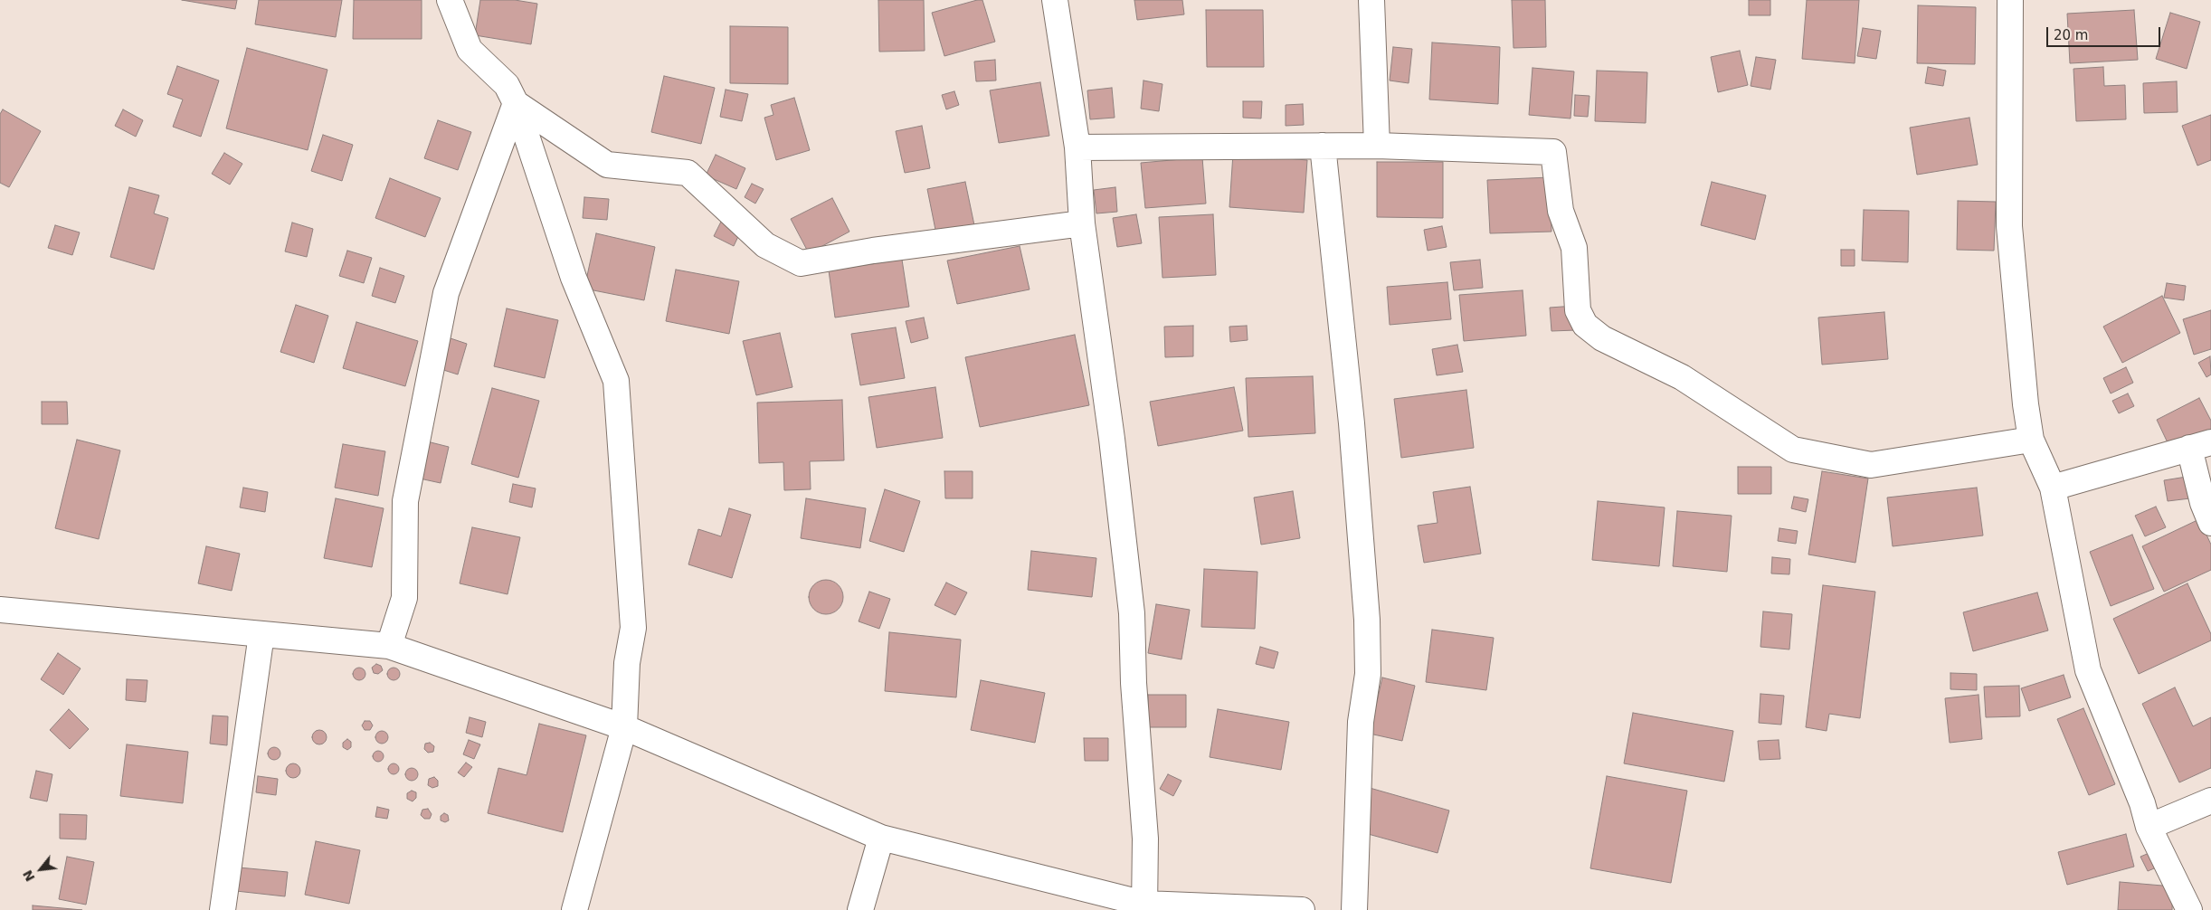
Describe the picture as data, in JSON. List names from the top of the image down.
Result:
{
  "scale_bar": "20 m",
  "north": "bottom left"
}
